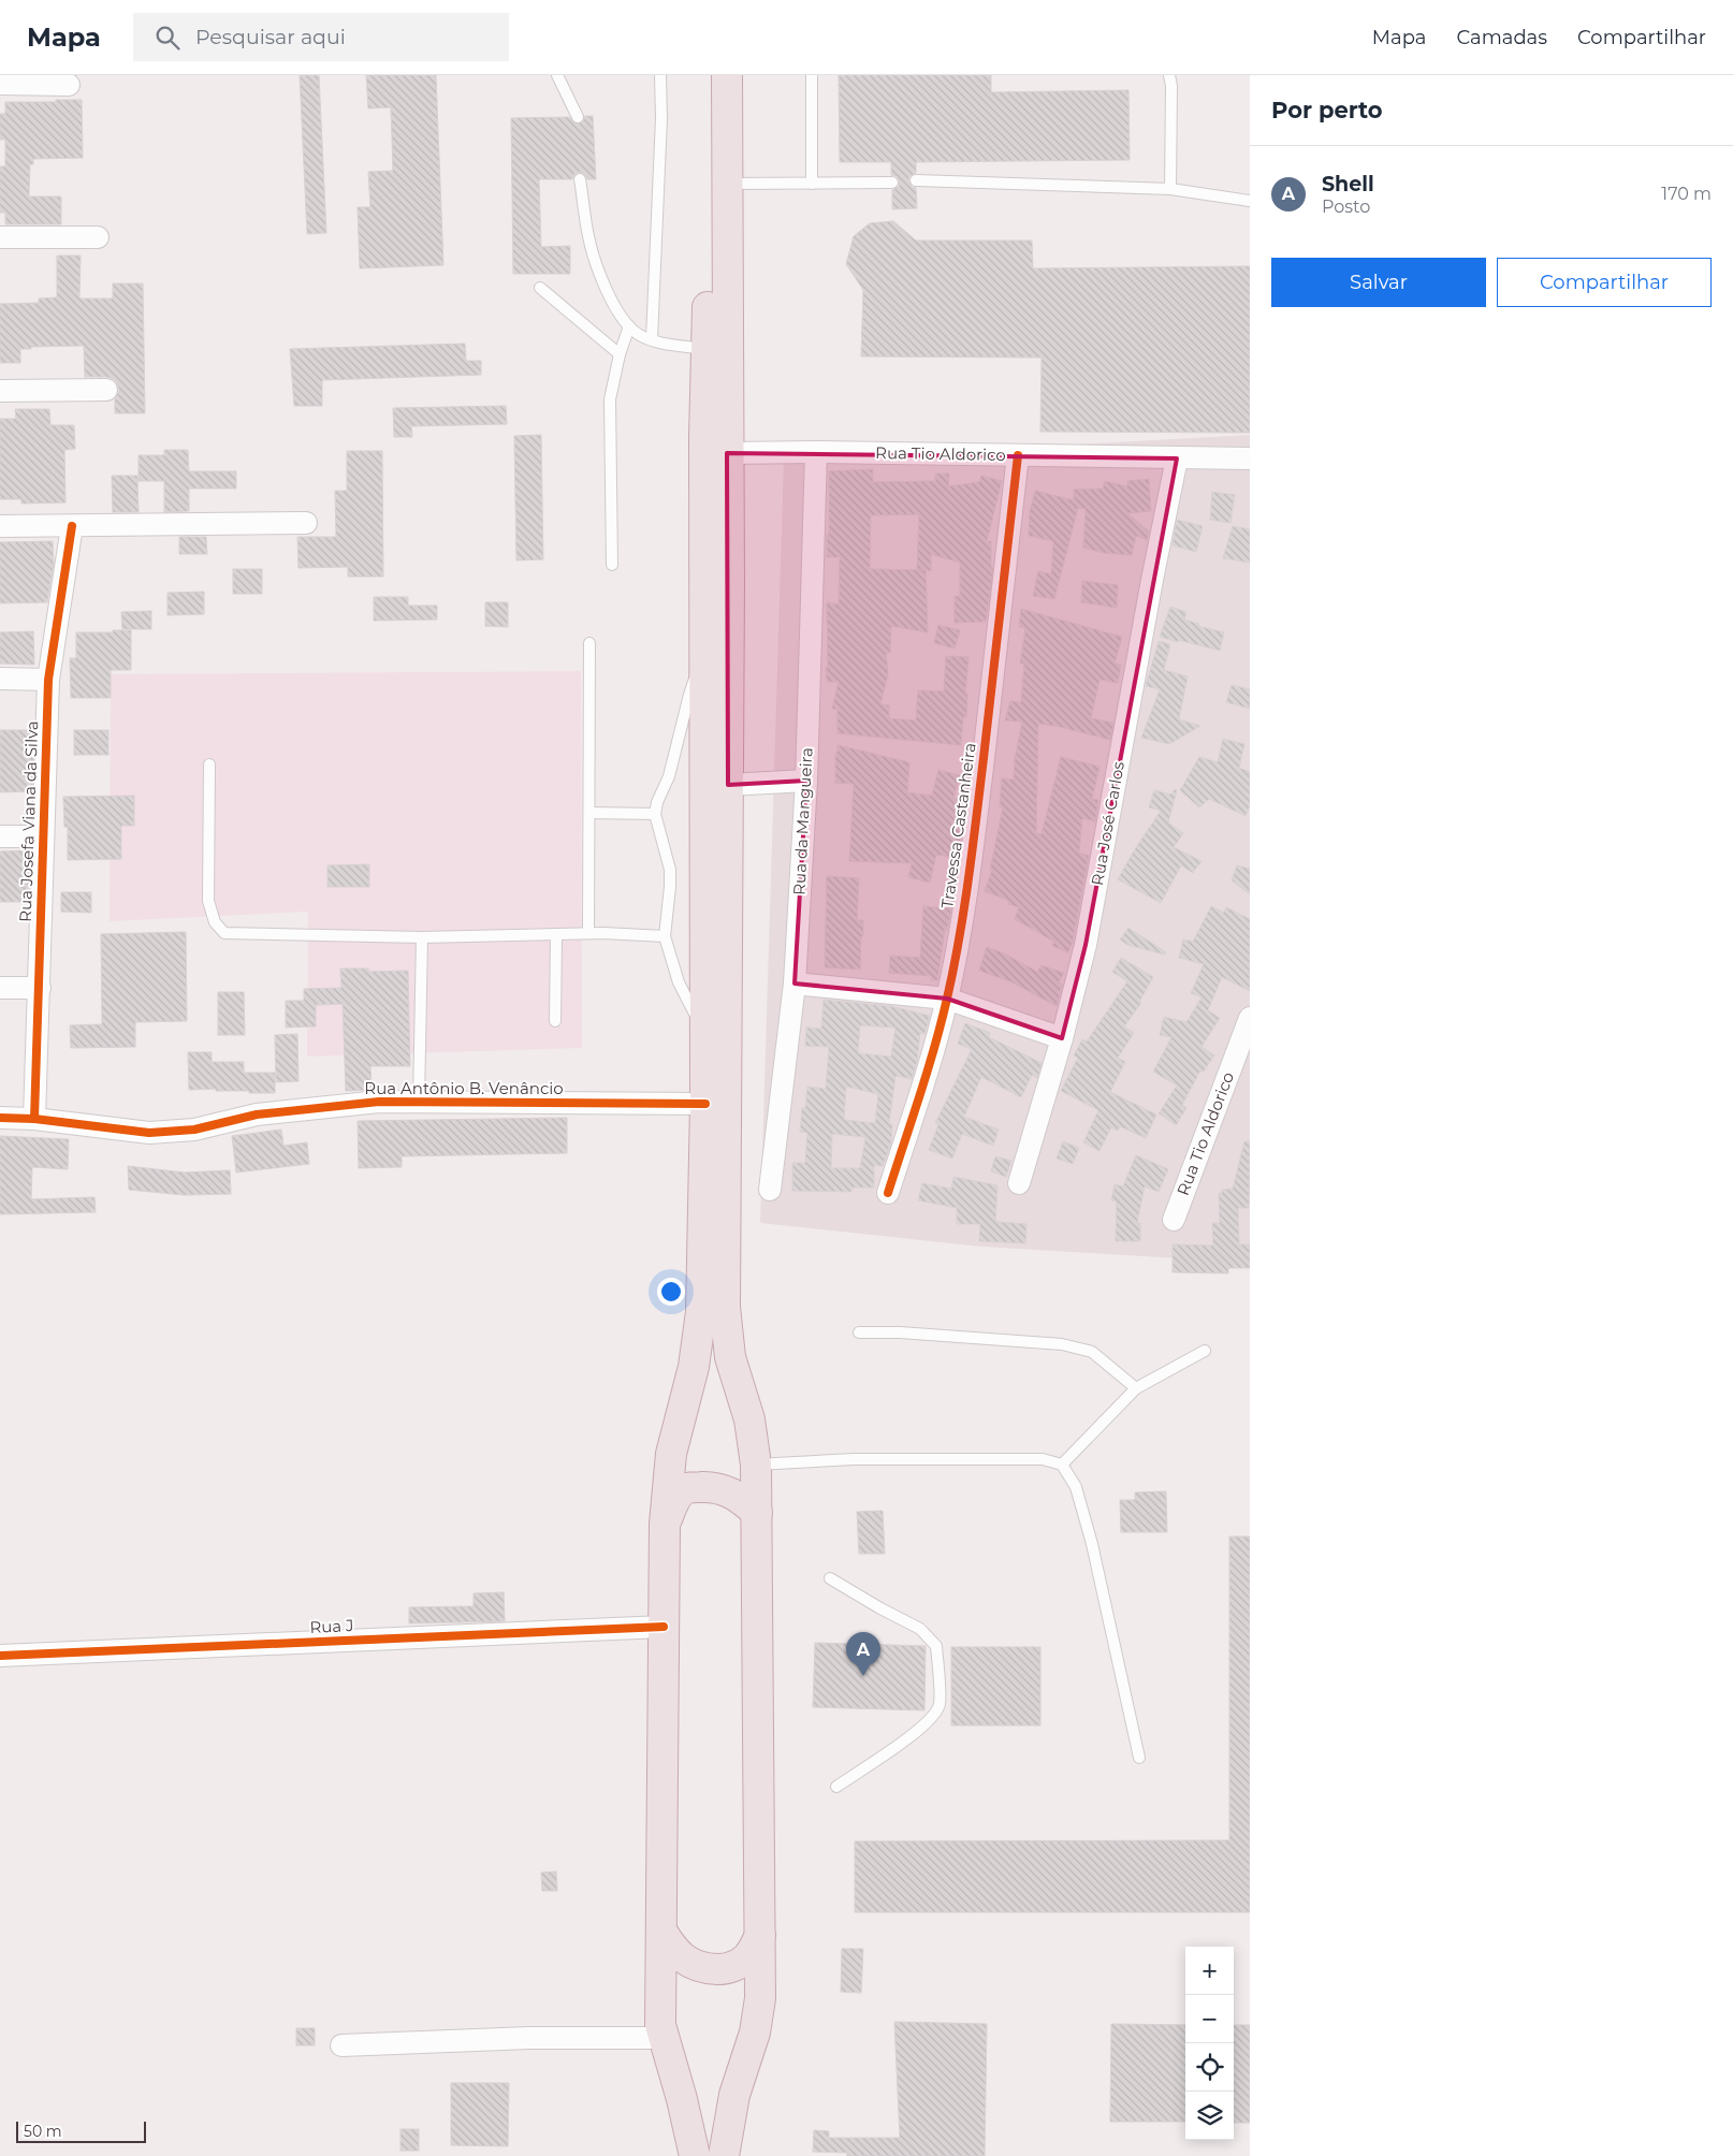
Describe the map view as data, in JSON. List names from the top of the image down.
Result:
{
  "streets": {
    "street": [
      "Rua Tio Aldorico",
      "Rua Josefa Viana da Silva",
      "Rua da Mangueira",
      "Rua José Carlos",
      "Travessa Castanheira",
      "Rua Antônio B. Venâncio",
      "Rua J"
    ]
  },
  "crossings": [
    ["Rua Tio Aldorico", "Rua da Mangueira"],
    ["Rua Tio Aldorico", "Rua José Carlos"],
    ["Rua Tio Aldorico", "Travessa Castanheira"],
    ["Rua Josefa Viana da Silva", "Rua Antônio B. Venâncio"]
  ],
  "scale_bar": "50 m",
  "page": {
    "header": "Mapa",
    "search": "Pesquisar aqui",
    "nav": ["Mapa", "Camadas", "Compartilhar"],
    "heading": "Por perto",
    "list": [
      {
        "mark": "A",
        "name": "Shell",
        "note": "Posto",
        "value": "170 m"
      }
    ],
    "buttons": ["Salvar", "Compartilhar"],
    "pins": "A",
    "map_buttons": ["+", "−"],
    "scale": "50 m"
  }
}
